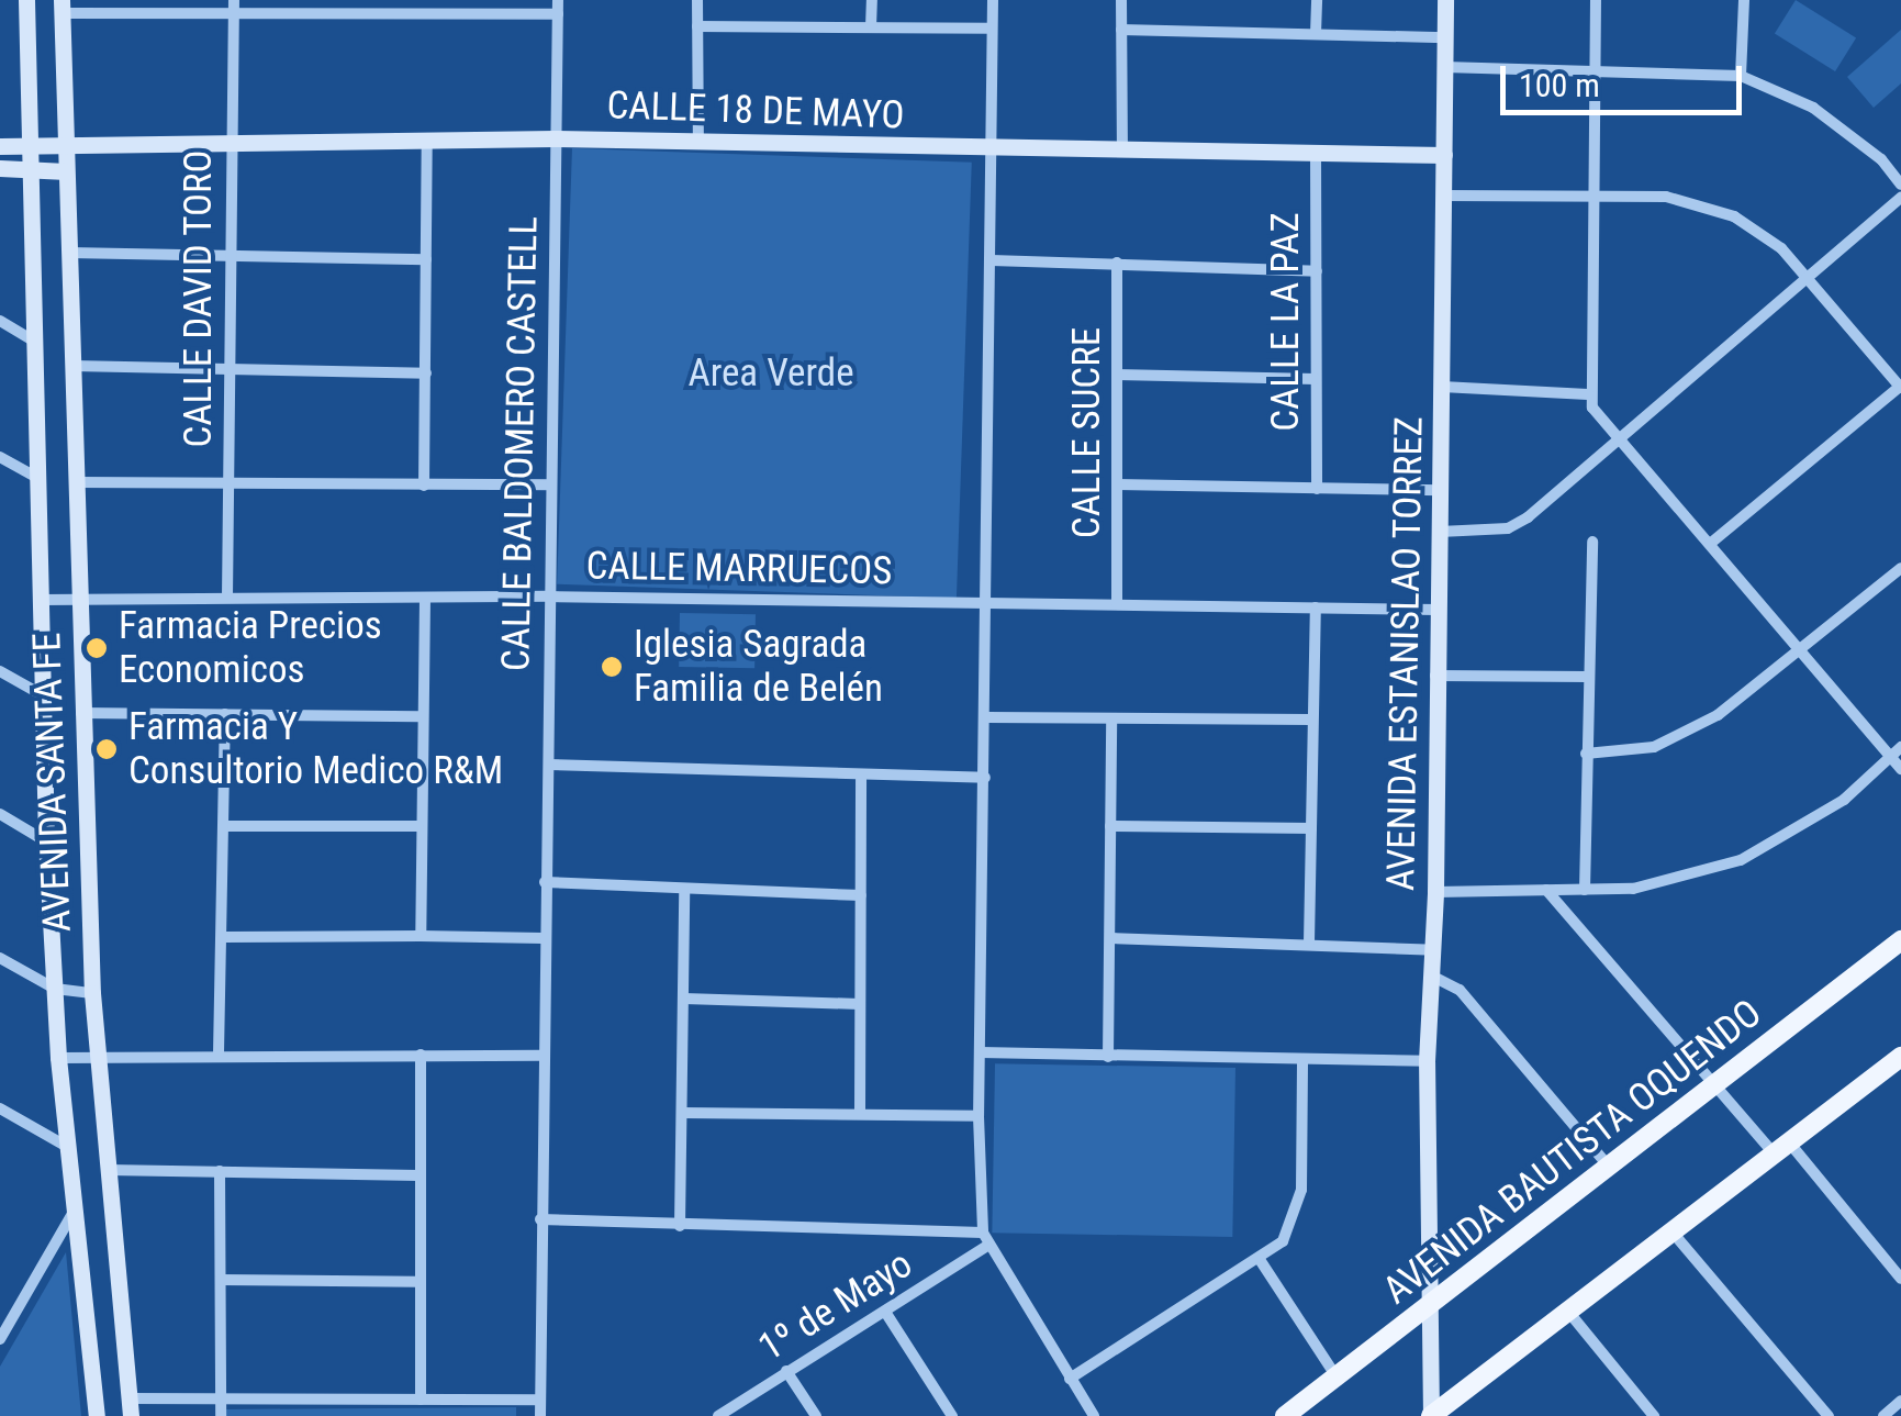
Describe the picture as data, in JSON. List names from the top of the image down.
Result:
{
  "streets": {
    "main road": ["AVENIDA BAUTISTA OQUENDO"],
    "street": [
      "CALLE 18 DE MAYO",
      "CALLE DAVID TORO",
      "CALLE LA PAZ",
      "CALLE SUCRE",
      "CALLE BALDOMERO CASTELL",
      "CALLE MARRUECOS",
      "AVENIDA ESTANISLAO TORREZ",
      "AVENIDA SANTA FE",
      "1º de Mayo"
    ]
  },
  "crossings": [
    ["CALLE 18 DE MAYO", "CALLE DAVID TORO"],
    ["CALLE 18 DE MAYO", "CALLE LA PAZ"],
    ["CALLE 18 DE MAYO", "CALLE BALDOMERO CASTELL"],
    ["CALLE 18 DE MAYO", "AVENIDA ESTANISLAO TORREZ"],
    ["CALLE 18 DE MAYO", "AVENIDA SANTA FE"],
    ["CALLE DAVID TORO", "CALLE MARRUECOS"],
    ["CALLE SUCRE", "CALLE MARRUECOS"],
    ["CALLE BALDOMERO CASTELL", "CALLE MARRUECOS"],
    ["CALLE MARRUECOS", "AVENIDA ESTANISLAO TORREZ"],
    ["CALLE MARRUECOS", "AVENIDA SANTA FE"],
    ["AVENIDA ESTANISLAO TORREZ", "AVENIDA BAUTISTA OQUENDO"]
  ],
  "parks": ["Area Verde"],
  "places": ["Farmacia Precios Economicos", "Iglesia Sagrada Familia de Belén", "Farmacia Y Consultorio Medico R&M"],
  "scale_bar": "100 m"
}
